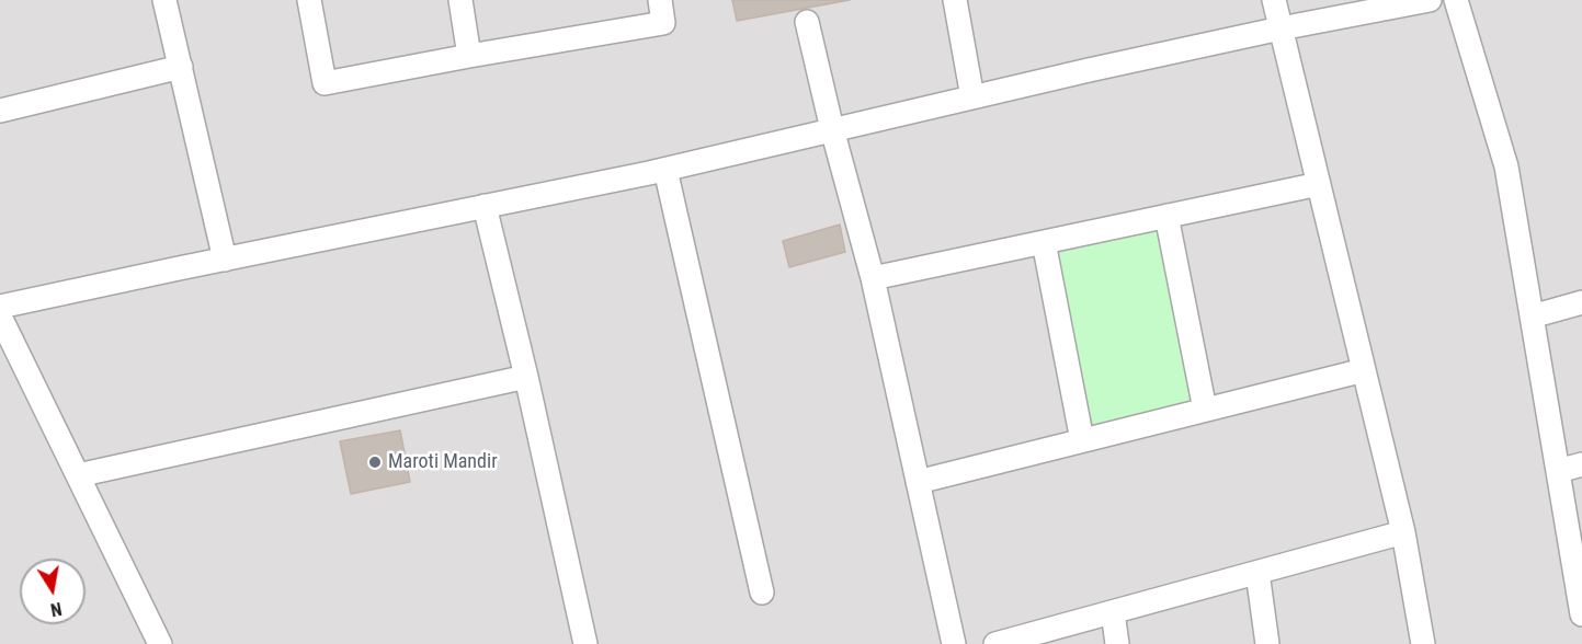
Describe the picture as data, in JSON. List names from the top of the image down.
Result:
{
  "places": ["Maroti Mandir"],
  "north": "bottom"
}
